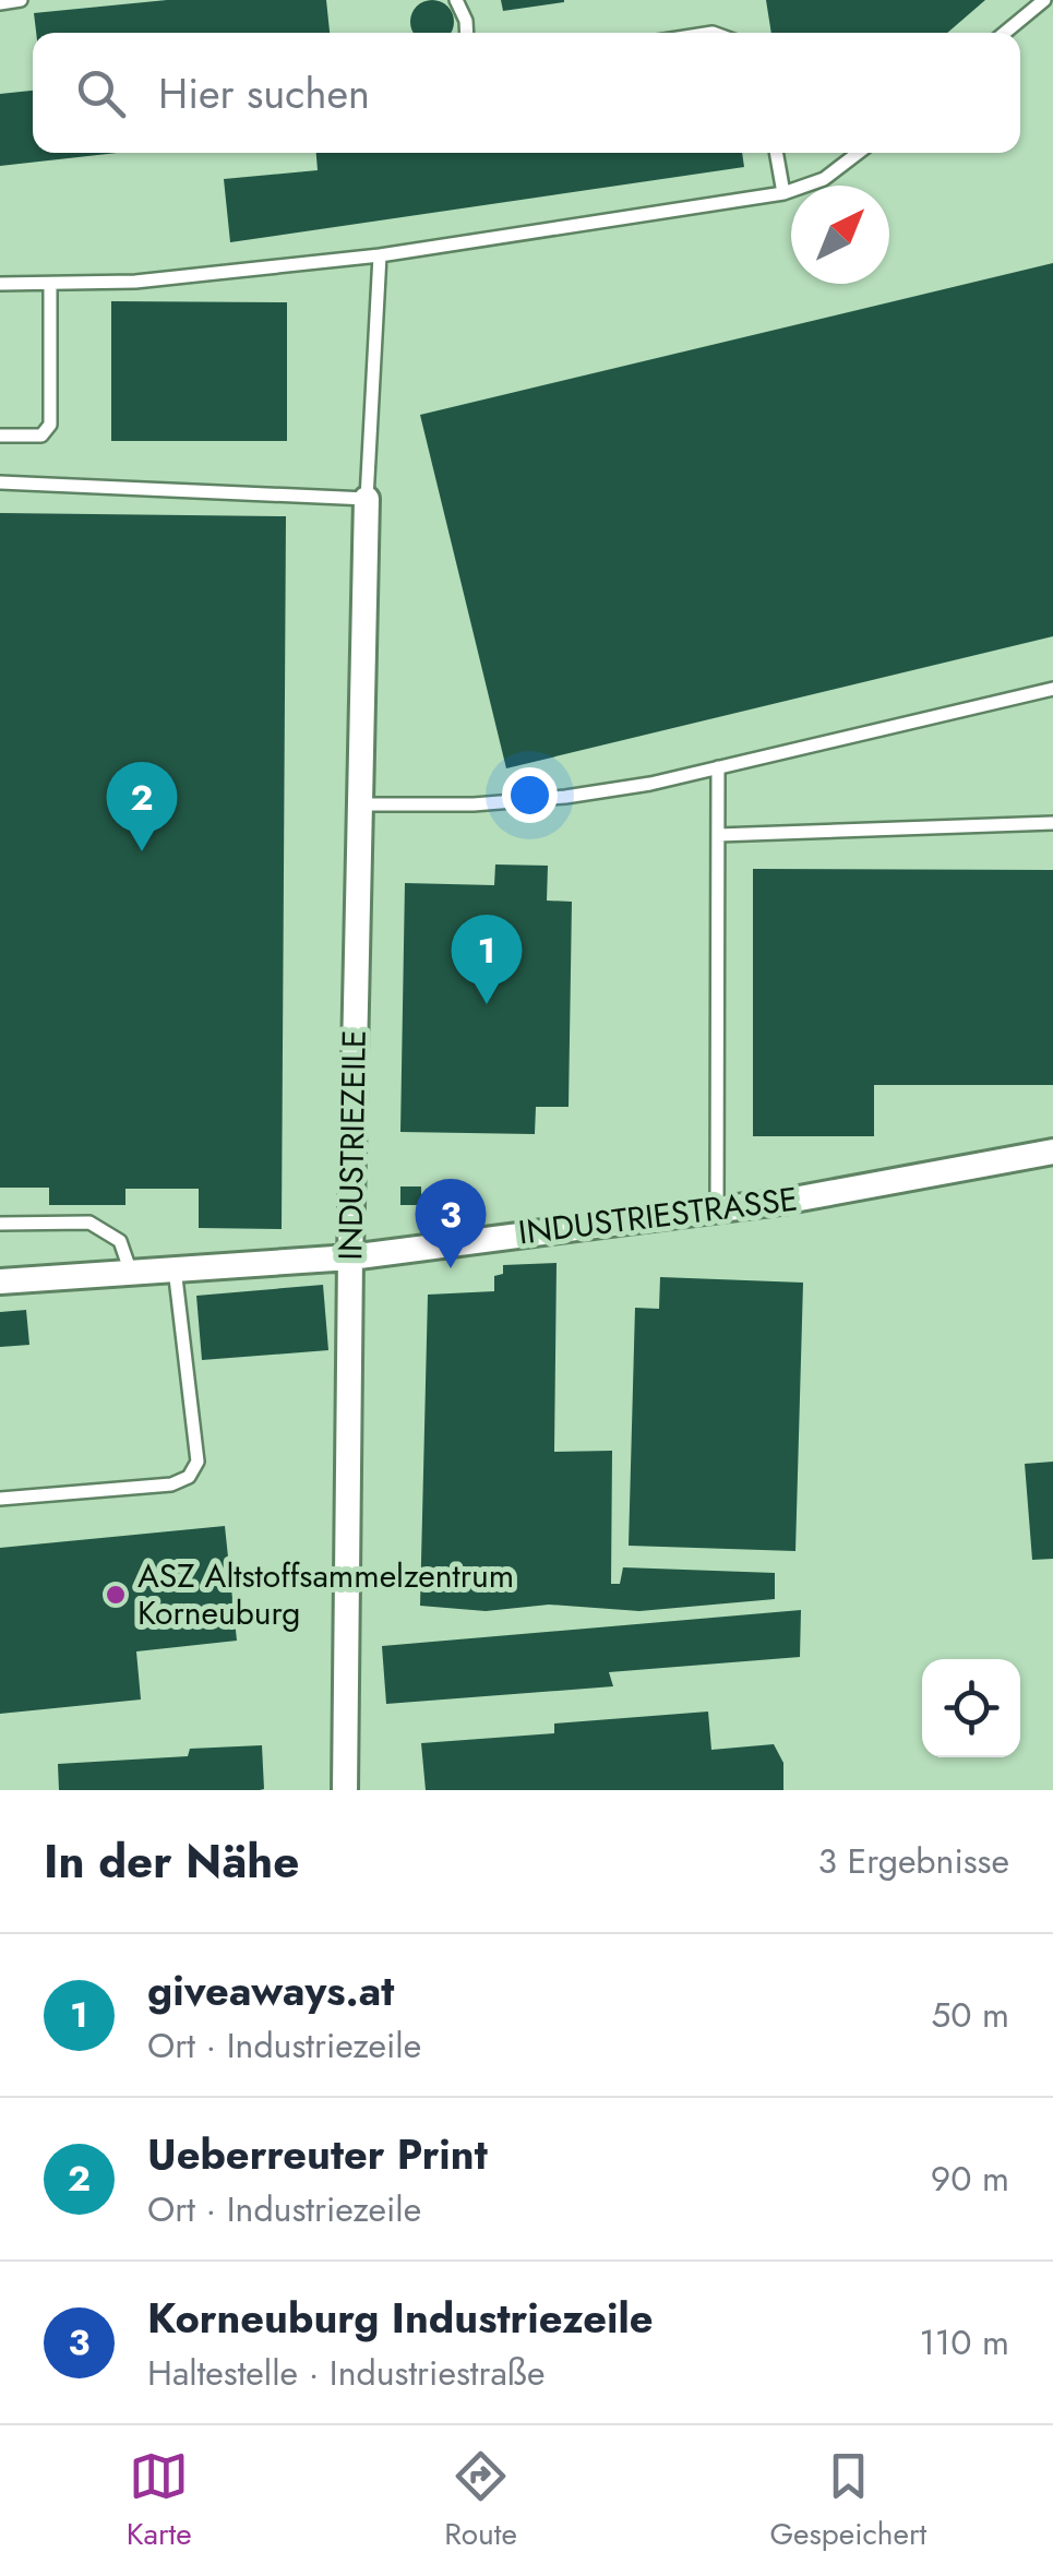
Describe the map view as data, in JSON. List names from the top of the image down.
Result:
{
  "streets": {
    "street": ["INDUSTRIEZEILE", "INDUSTRIESTRASSE"]
  },
  "crossings": [
    ["INDUSTRIEZEILE", "INDUSTRIESTRASSE"]
  ],
  "places": ["ASZ Altstoffsammelzentrum Korneuburg"],
  "north": "top right",
  "page": {
    "search": "Hier suchen",
    "pins": ["2", "1", "3"],
    "heading": ["In der Nähe", "3 Ergebnisse"],
    "list": [
      {
        "mark": "1",
        "name": "giveaways.at",
        "note": "Ort · Industriezeile",
        "value": "50 m"
      },
      {
        "mark": "2",
        "name": "Ueberreuter Print",
        "note": "Ort · Industriezeile",
        "value": "90 m"
      },
      {
        "mark": "3",
        "name": "Korneuburg Industriezeile",
        "note": "Haltestelle · Industriestraße",
        "value": "110 m"
      }
    ],
    "nav": ["Karte", "Route", "Gespeichert"]
  }
}
